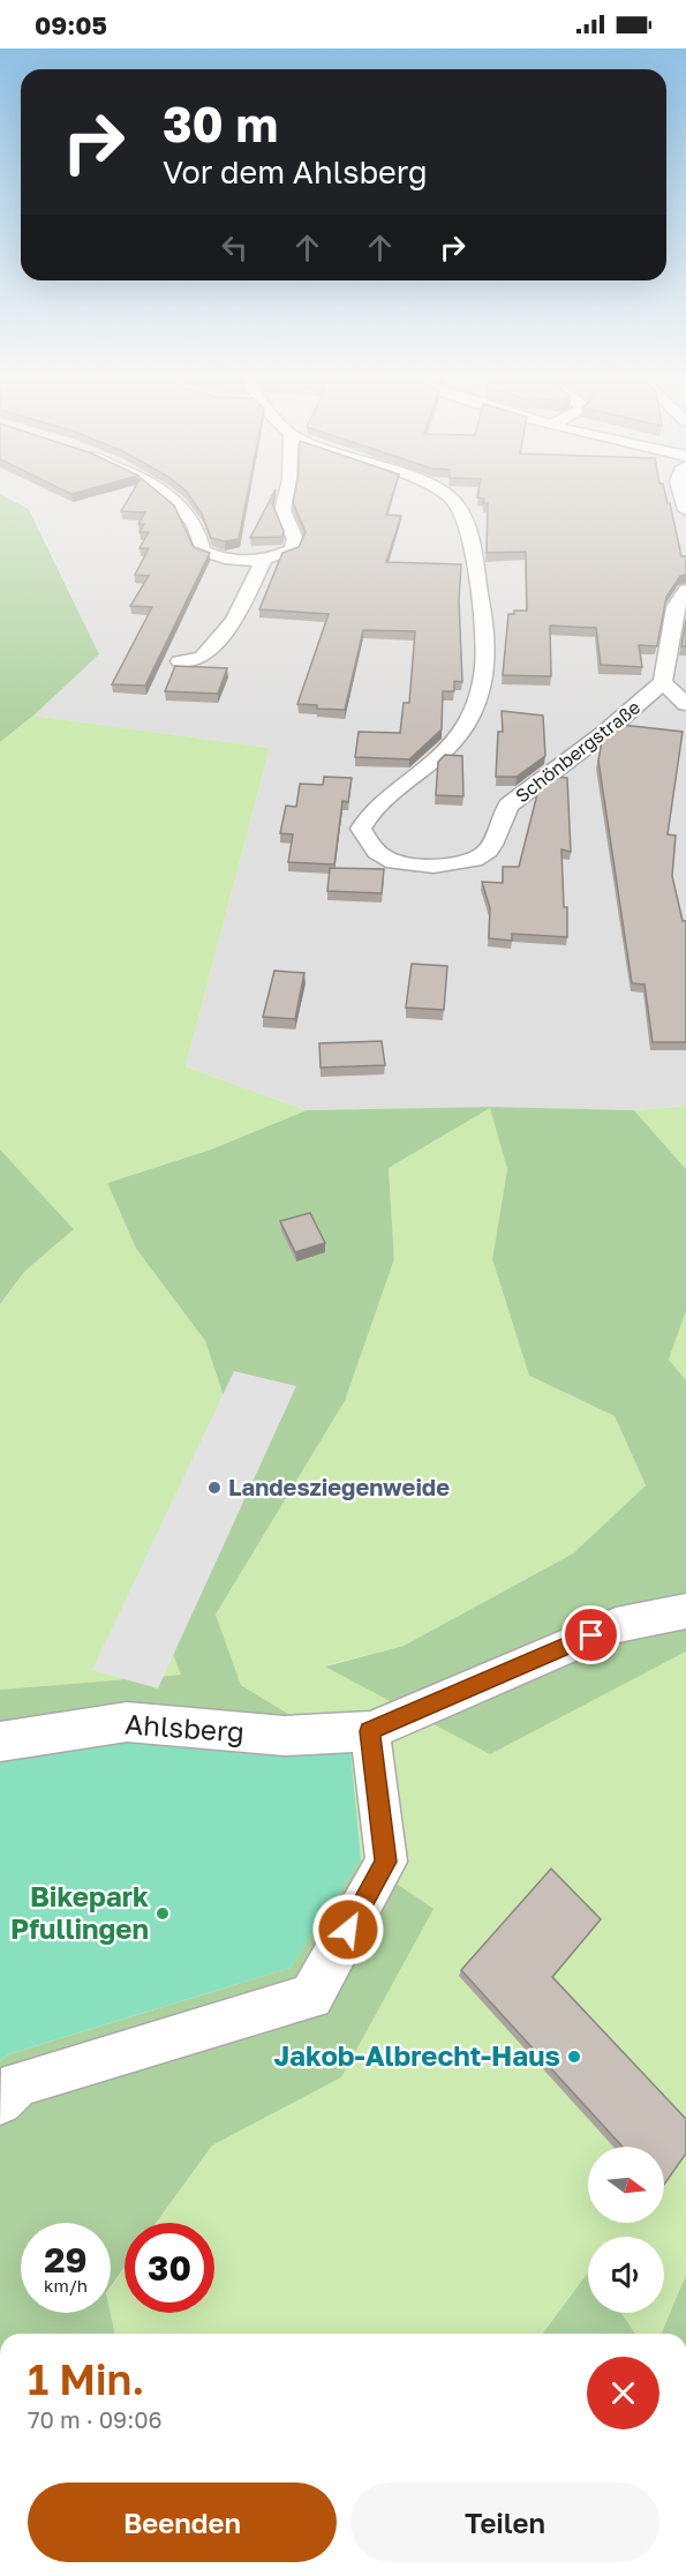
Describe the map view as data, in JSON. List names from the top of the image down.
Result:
{
  "streets": {
    "street": ["Schönbergstraße", "Ahlsberg"]
  },
  "places": ["Landesziegenweide", "Bikepark Pfullingen", "Jakob-Albrecht-Haus"],
  "north": "right",
  "page": {
    "status": "09:05",
    "turn": ["30 m", "Vor dem Ahlsberg"],
    "speed": "29 km/h",
    "limit": "30",
    "heading": ["1 Min.", "70 m · 09:06"],
    "buttons": ["Beenden", "Teilen"]
  }
}
